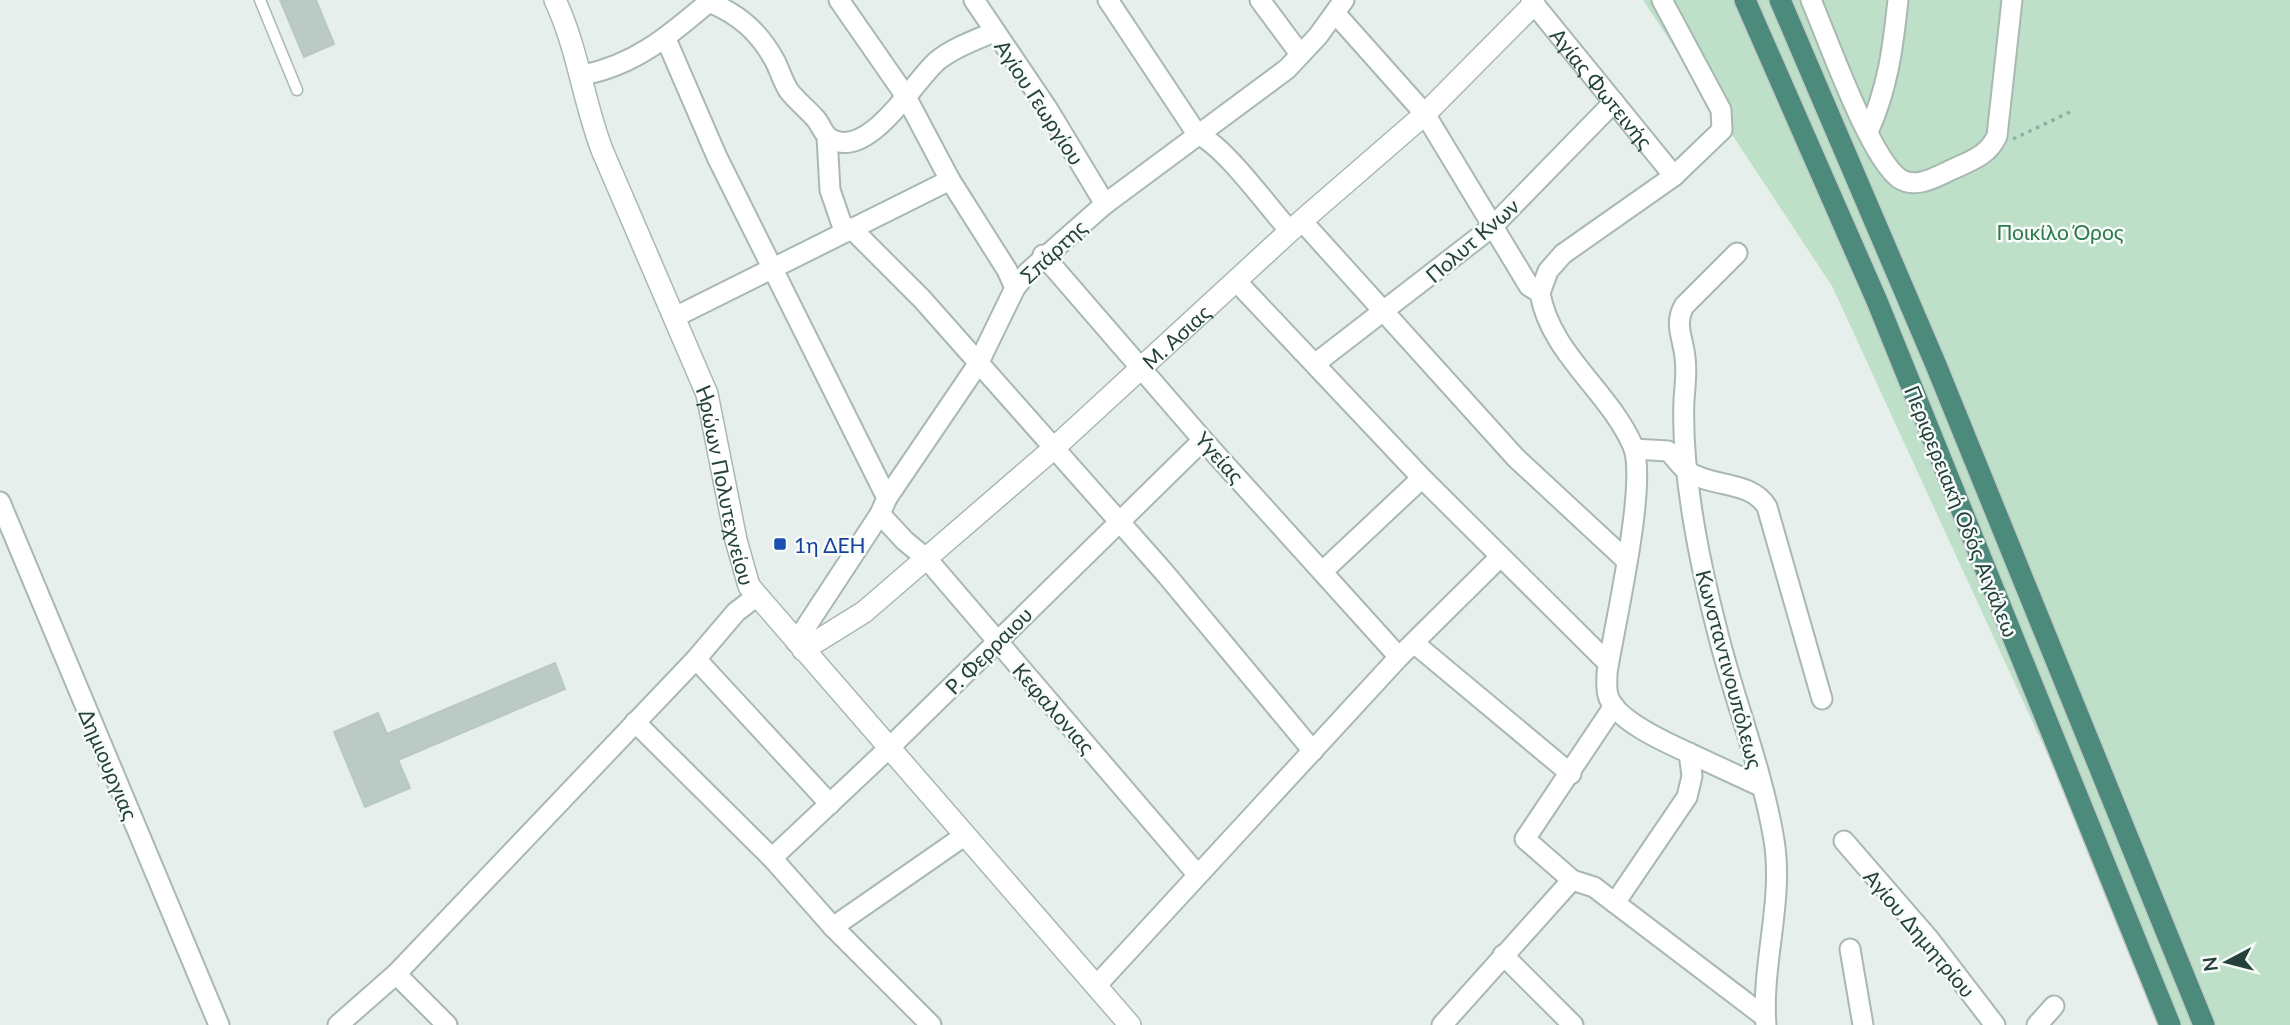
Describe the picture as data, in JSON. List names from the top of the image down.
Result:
{
  "streets": {
    "highway": ["Περιφερειακή Οδός Αιγάλεω"],
    "street": [
      "Αγίας Φωτεινής",
      "Αγίου Γεωργίου",
      "Πολυτ Κνων",
      "Σπάρτης",
      "Μ. Ασιας",
      "Υγείας",
      "Ηρώων Πολυτεχνείου",
      "Ρ. Φερραιου",
      "Κωνσταντινουπόλεως",
      "Κεφαλονιας",
      "Δημιουργιας",
      "Αγίου Δημητρίου"
    ]
  },
  "crossings": [
    ["Αγίας Φωτεινής", "Πολυτ Κνων"],
    ["Αγίας Φωτεινής", "Μ. Ασιας"],
    ["Αγίου Γεωργίου", "Σπάρτης"],
    ["Σπάρτης", "Μ. Ασιας"],
    ["Σπάρτης", "Υγείας"],
    ["Σπάρτης", "Ηρώων Πολυτεχνείου"],
    ["Σπάρτης", "Κεφαλονιας"],
    ["Μ. Ασιας", "Υγείας"],
    ["Μ. Ασιας", "Ηρώων Πολυτεχνείου"],
    ["Μ. Ασιας", "Κεφαλονιας"],
    ["Υγείας", "Ρ. Φερραιου"],
    ["Ηρώων Πολυτεχνείου", "Ρ. Φερραιου"],
    ["Ρ. Φερραιου", "Κεφαλονιας"]
  ],
  "parks": ["Ποικίλο Όρος"],
  "places": {
    "transit": ["1η ΔΕΗ"]
  },
  "north": "left"
}
